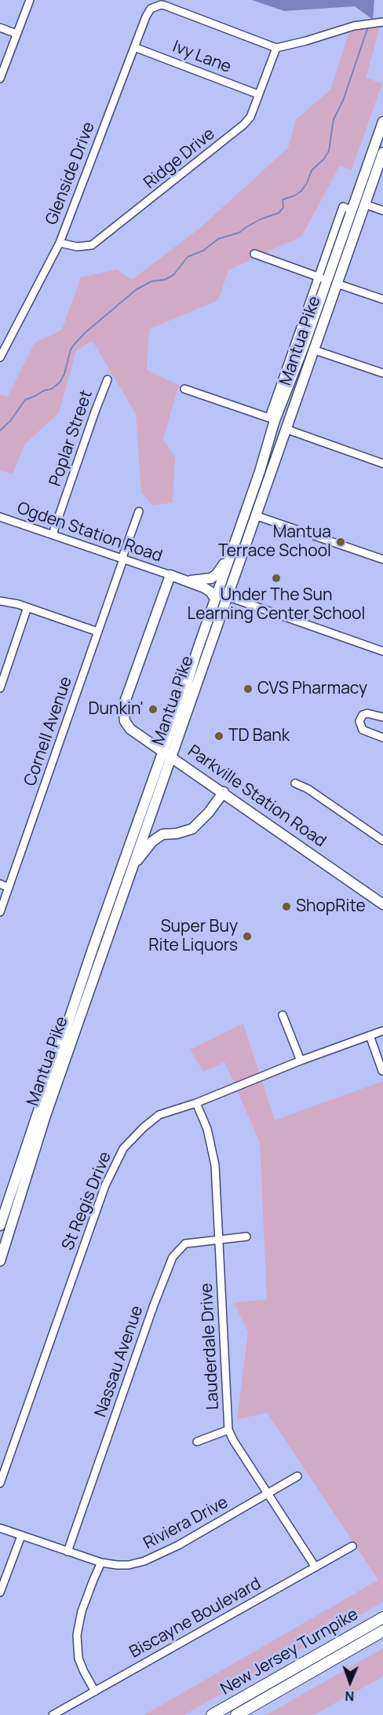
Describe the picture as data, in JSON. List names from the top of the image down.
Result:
{
  "streets": {
    "highway": ["New Jersey Turnpike"],
    "main road": ["Mantua Pike", "Parkville Station Road"],
    "street": [
      "Ivy Lane",
      "Ridge Drive",
      "Glenside Drive",
      "Poplar Street",
      "Ogden Station Road",
      "Cornell Avenue",
      "St Regis Drive",
      "Lauderdale Drive",
      "Nassau Avenue",
      "Riviera Drive",
      "Biscayne Boulevard"
    ]
  },
  "crossings": [
    ["Ivy Lane", "Ridge Drive"],
    ["Ivy Lane", "Glenside Drive"],
    ["Ridge Drive", "Glenside Drive"],
    ["Mantua Pike", "Parkville Station Road"],
    ["Poplar Street", "Ogden Station Road"],
    ["Ogden Station Road", "Cornell Avenue"],
    ["Ogden Station Road", "Parkville Station Road"],
    ["St Regis Drive", "Lauderdale Drive"],
    ["Lauderdale Drive", "Nassau Avenue"],
    ["Lauderdale Drive", "Riviera Drive"],
    ["Lauderdale Drive", "Biscayne Boulevard"],
    ["Nassau Avenue", "Riviera Drive"]
  ],
  "places": [
    "Mantua Terrace School",
    "Under The Sun Learning Center School",
    "CVS Pharmacy",
    "Dunkin'",
    "TD Bank",
    "ShopRite",
    "Super Buy Rite Liquors"
  ],
  "north": "bottom"
}
